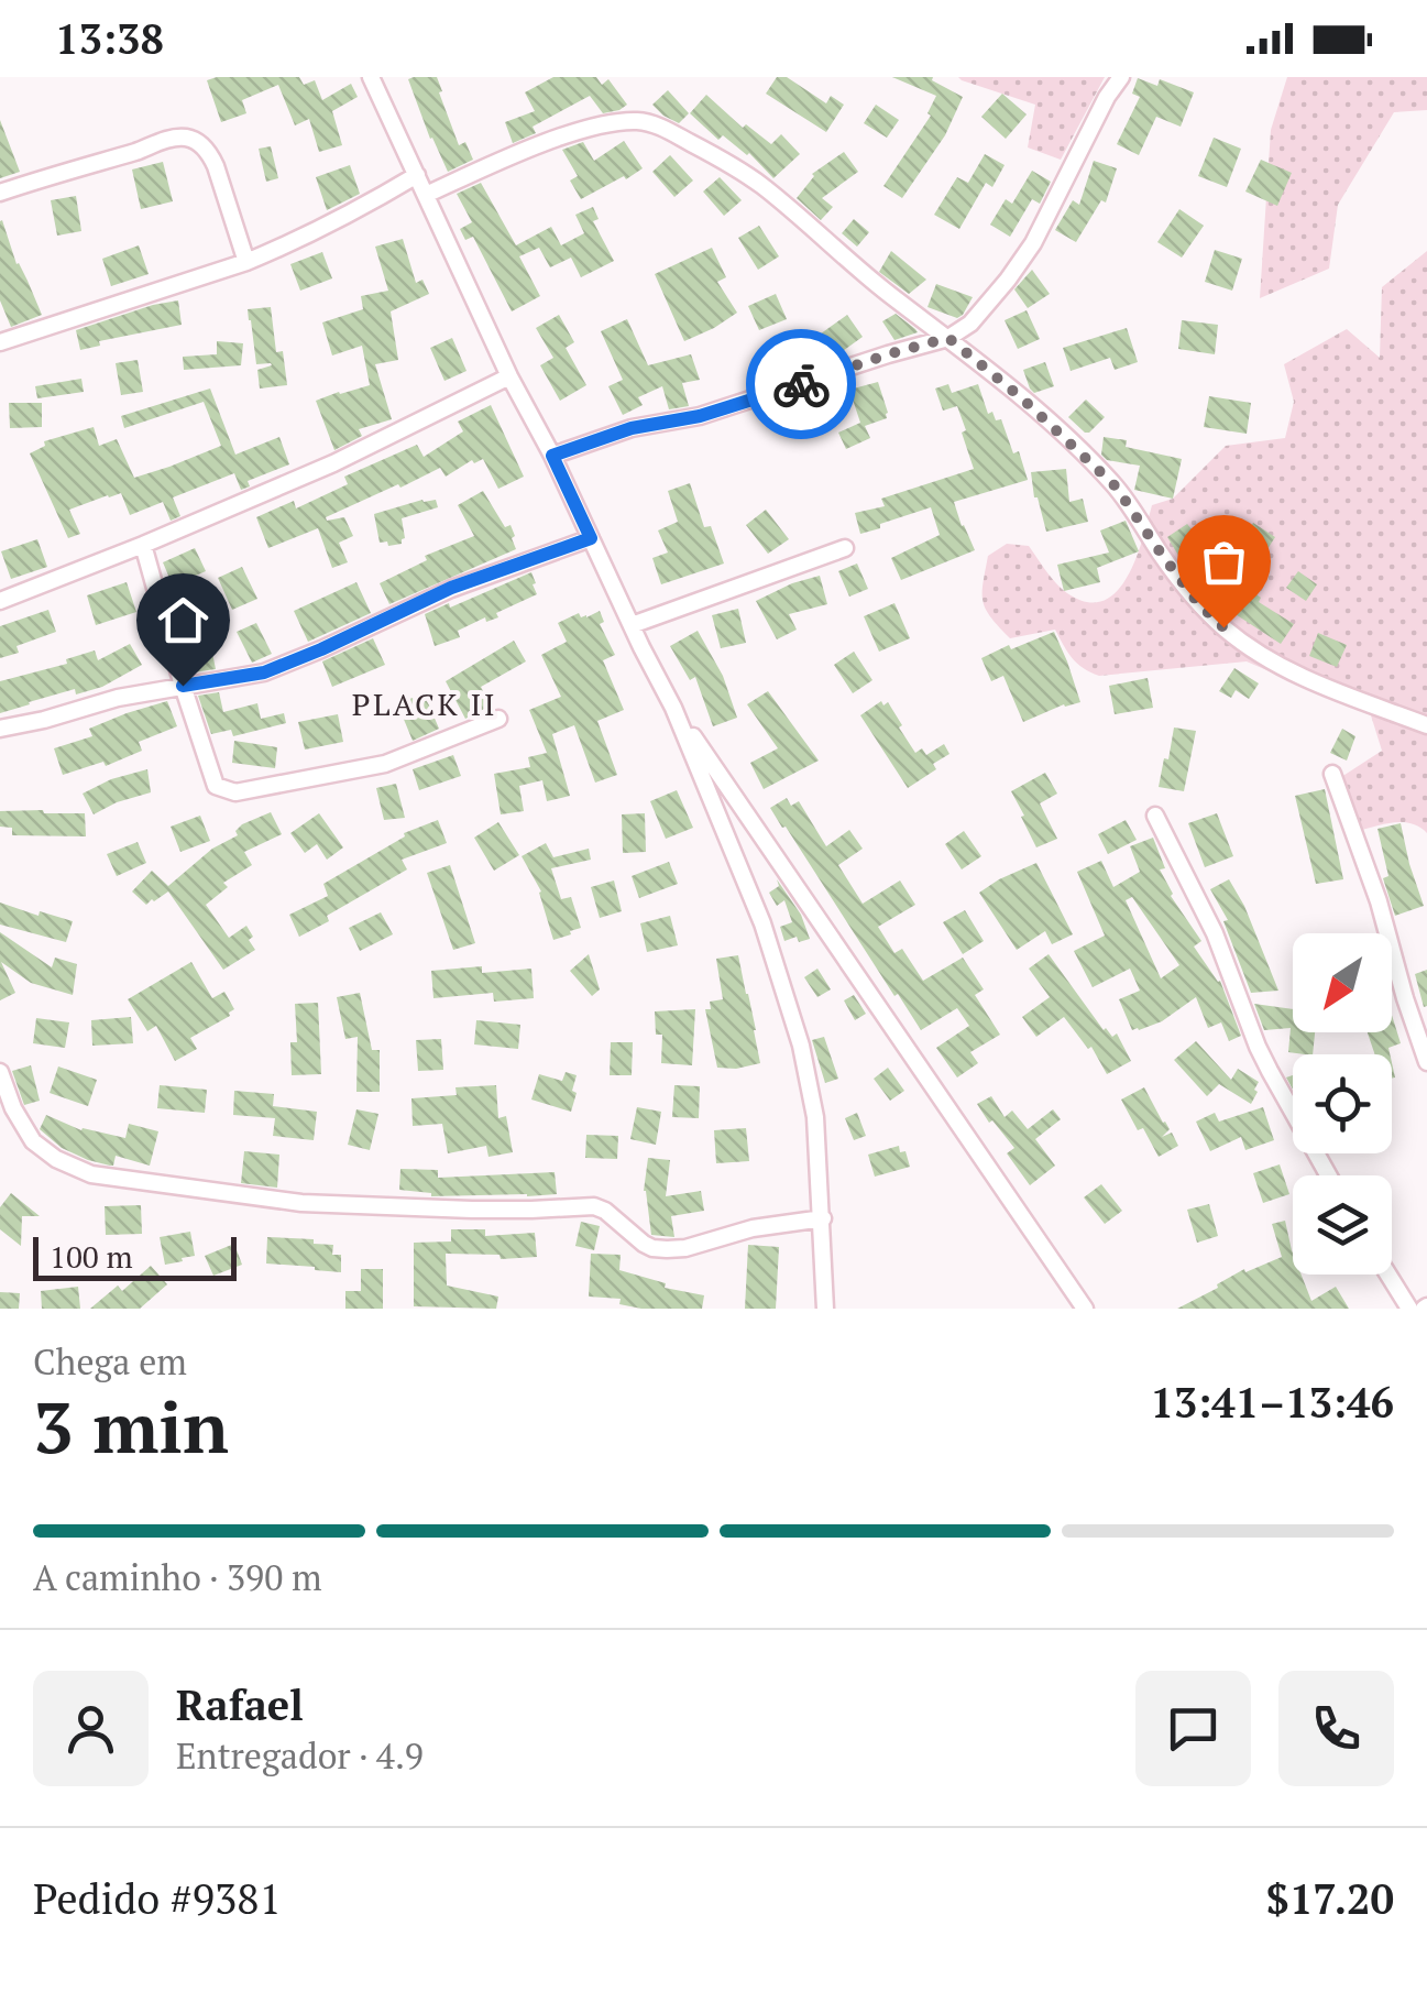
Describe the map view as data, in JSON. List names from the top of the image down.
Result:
{
  "districts": ["PLACK II"],
  "scale_bar": "100 m",
  "north": "bottom left",
  "page": {
    "status": "13:38",
    "scale": "100 m",
    "heading": ["3 min", "Chega em", "13:41–13:46"],
    "panel": [
      "Rafael",
      "Entregador · 4.9",
      "Pedido #9381",
      "$17.20"
    ],
    "bar": "A caminho · 390 m"
  }
}
